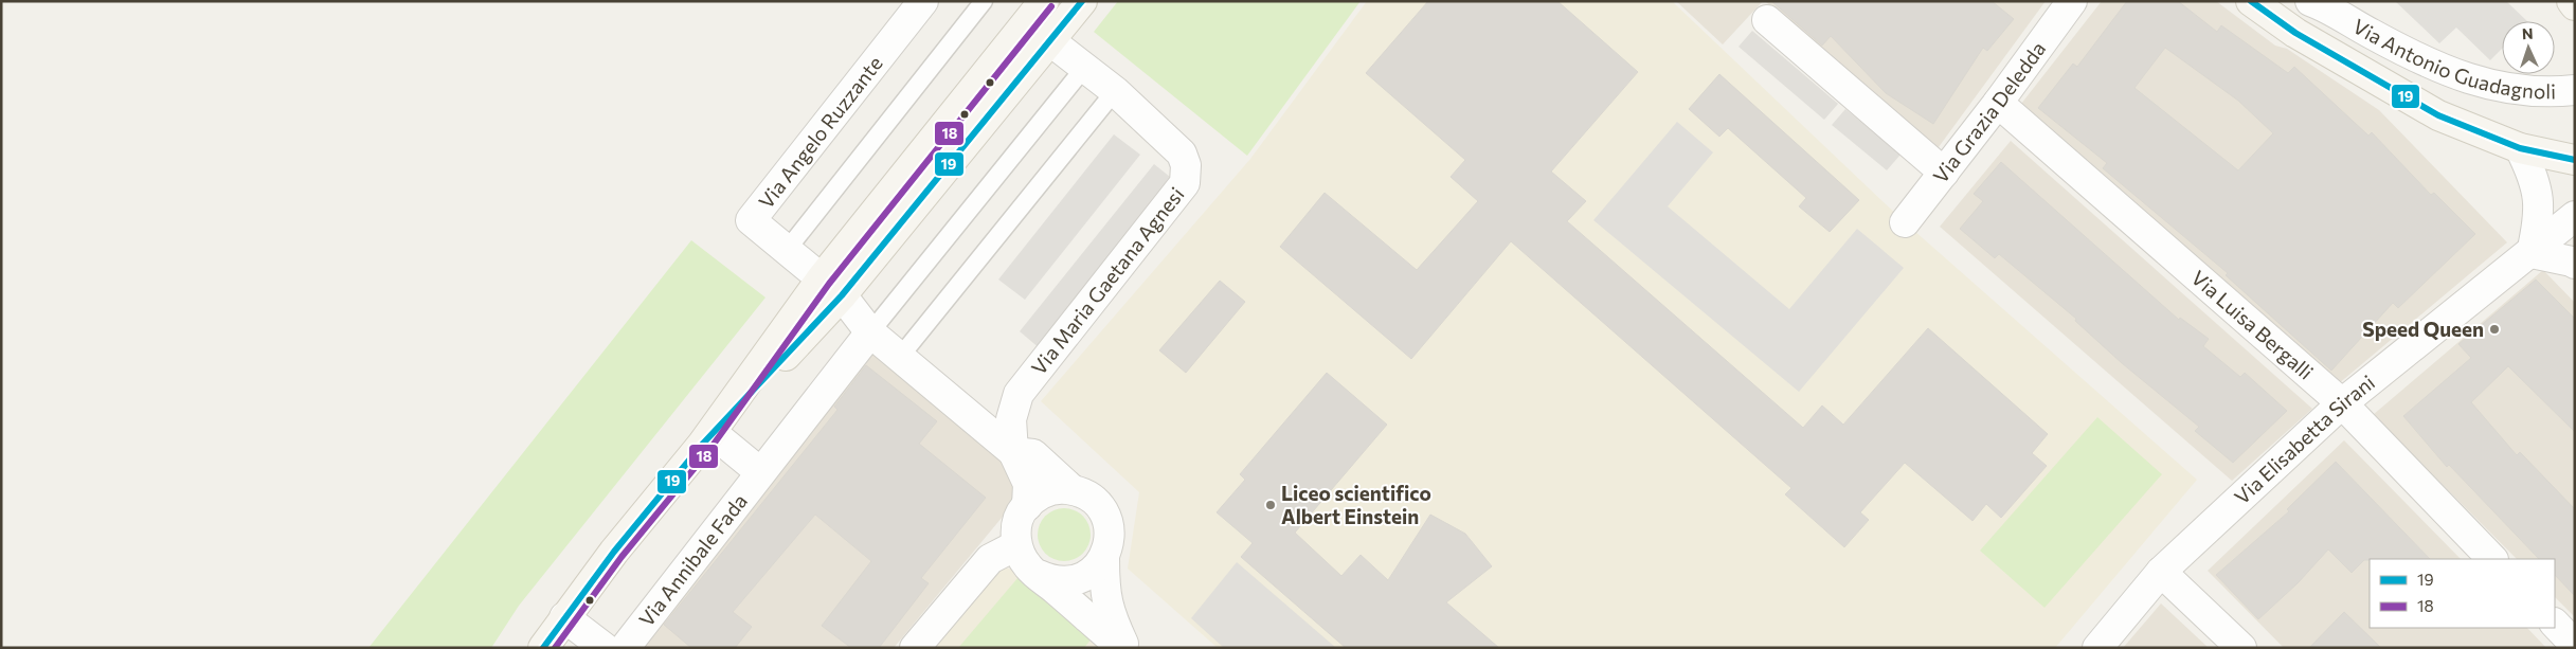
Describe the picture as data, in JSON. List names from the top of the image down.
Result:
{
  "streets": {
    "main road": ["Via Antonio Guadagnoli"],
    "street": [
      "Via Grazia Deledda",
      "Via Angelo Ruzzante",
      "Via Maria Gaetana Agnesi",
      "Via Luisa Bergalli",
      "Via Elisabetta Sirani",
      "Via Annibale Fada"
    ]
  },
  "crossings": [
    ["Via Grazia Deledda", "Via Luisa Bergalli"],
    ["Via Angelo Ruzzante", "Via Maria Gaetana Agnesi"],
    ["Via Maria Gaetana Agnesi", "Via Annibale Fada"],
    ["Via Luisa Bergalli", "Via Elisabetta Sirani"]
  ],
  "places": ["Speed Queen", "Liceo scientifico Albert Einstein"],
  "lines": ["transit line 19", "transit line 18"],
  "legend": ["19", "18"],
  "north": "top"
}
